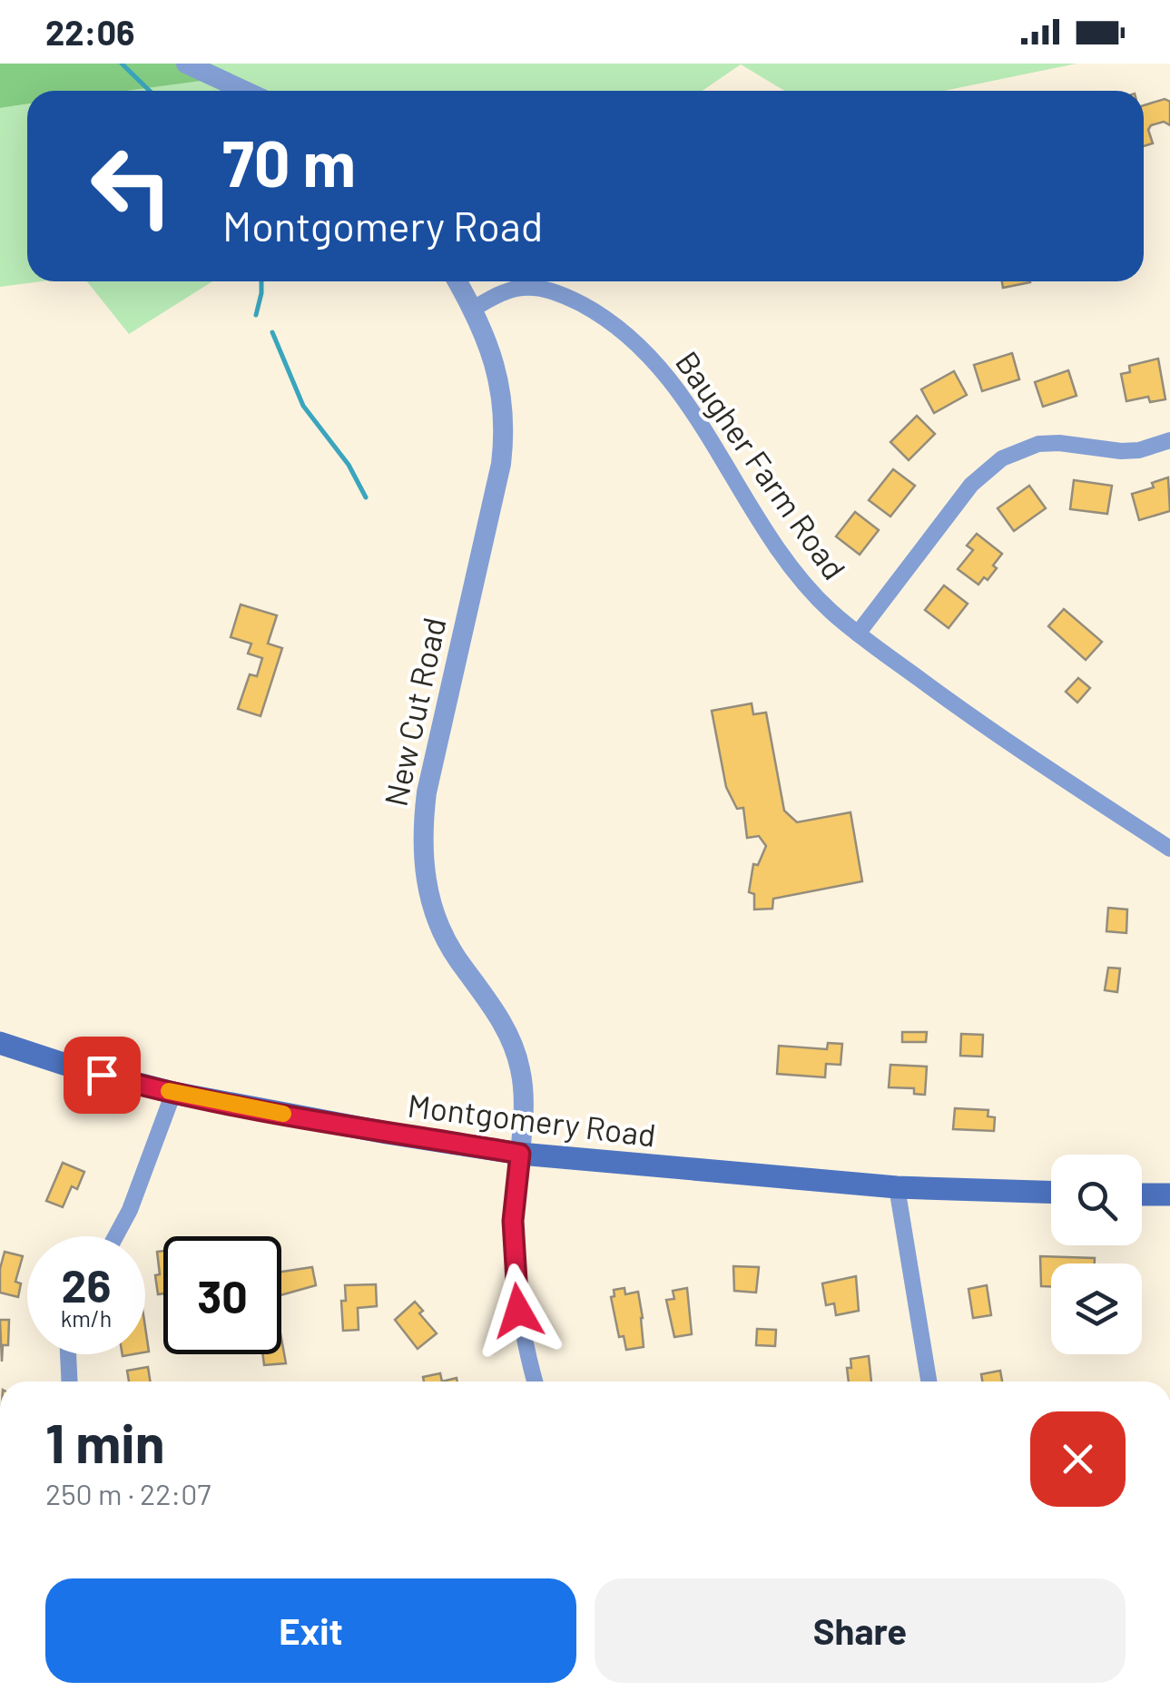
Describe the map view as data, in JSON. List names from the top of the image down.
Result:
{
  "streets": {
    "main road": ["Montgomery Road"],
    "street": ["Baugher Farm Road", "New Cut Road"]
  },
  "crossings": [
    ["Baugher Farm Road", "New Cut Road"],
    ["New Cut Road", "Montgomery Road"]
  ],
  "page": {
    "status": "22:06",
    "turn": ["70 m", "Montgomery Road"],
    "speed": "26 km/h",
    "limit": "30",
    "heading": ["1 min", "250 m · 22:07"],
    "buttons": ["Exit", "Share"]
  }
}
